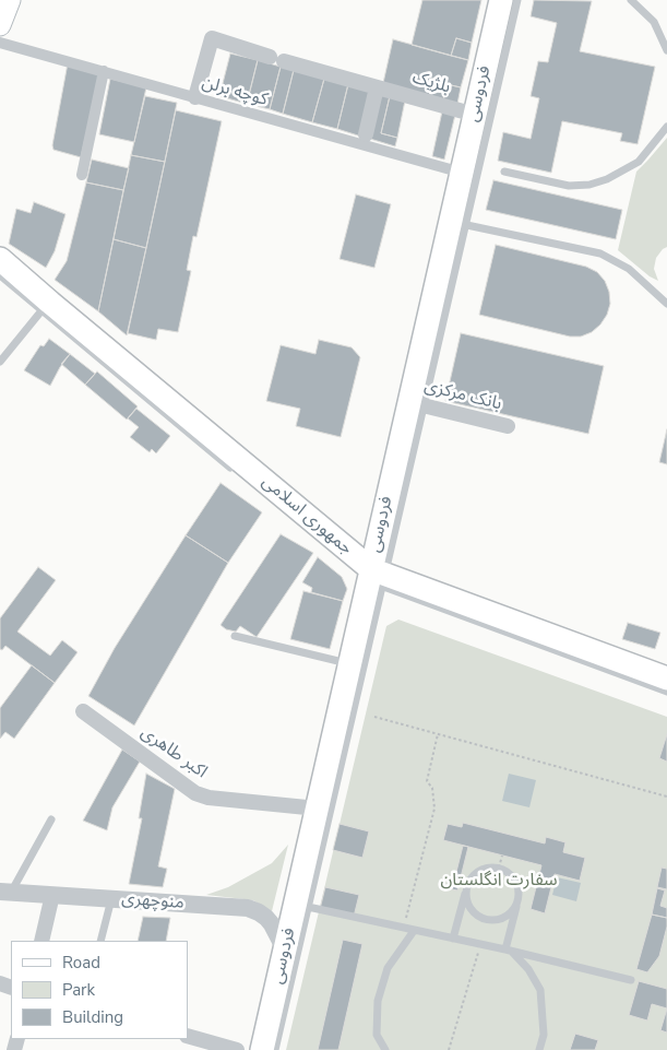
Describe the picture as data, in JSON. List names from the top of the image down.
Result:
{
  "streets": {
    "main road": ["فردوسی", "جمهوری اسلامی"],
    "street": [
      "بلژیک",
      "کوچه برلن",
      "بانک مرکزی",
      "اکبر طاهری",
      "منوچهری"
    ]
  },
  "crossings": [
    ["بلژیک", "کوچه برلن"],
    ["بلژیک", "فردوسی"],
    ["کوچه برلن", "فردوسی"],
    ["فردوسی", "بانک مرکزی"],
    ["فردوسی", "جمهوری اسلامی"],
    ["فردوسی", "اکبر طاهری"],
    ["فردوسی", "منوچهری"]
  ],
  "parks": ["سفارت انگلستان"],
  "legend": ["Road", "Park", "Building"]
}
